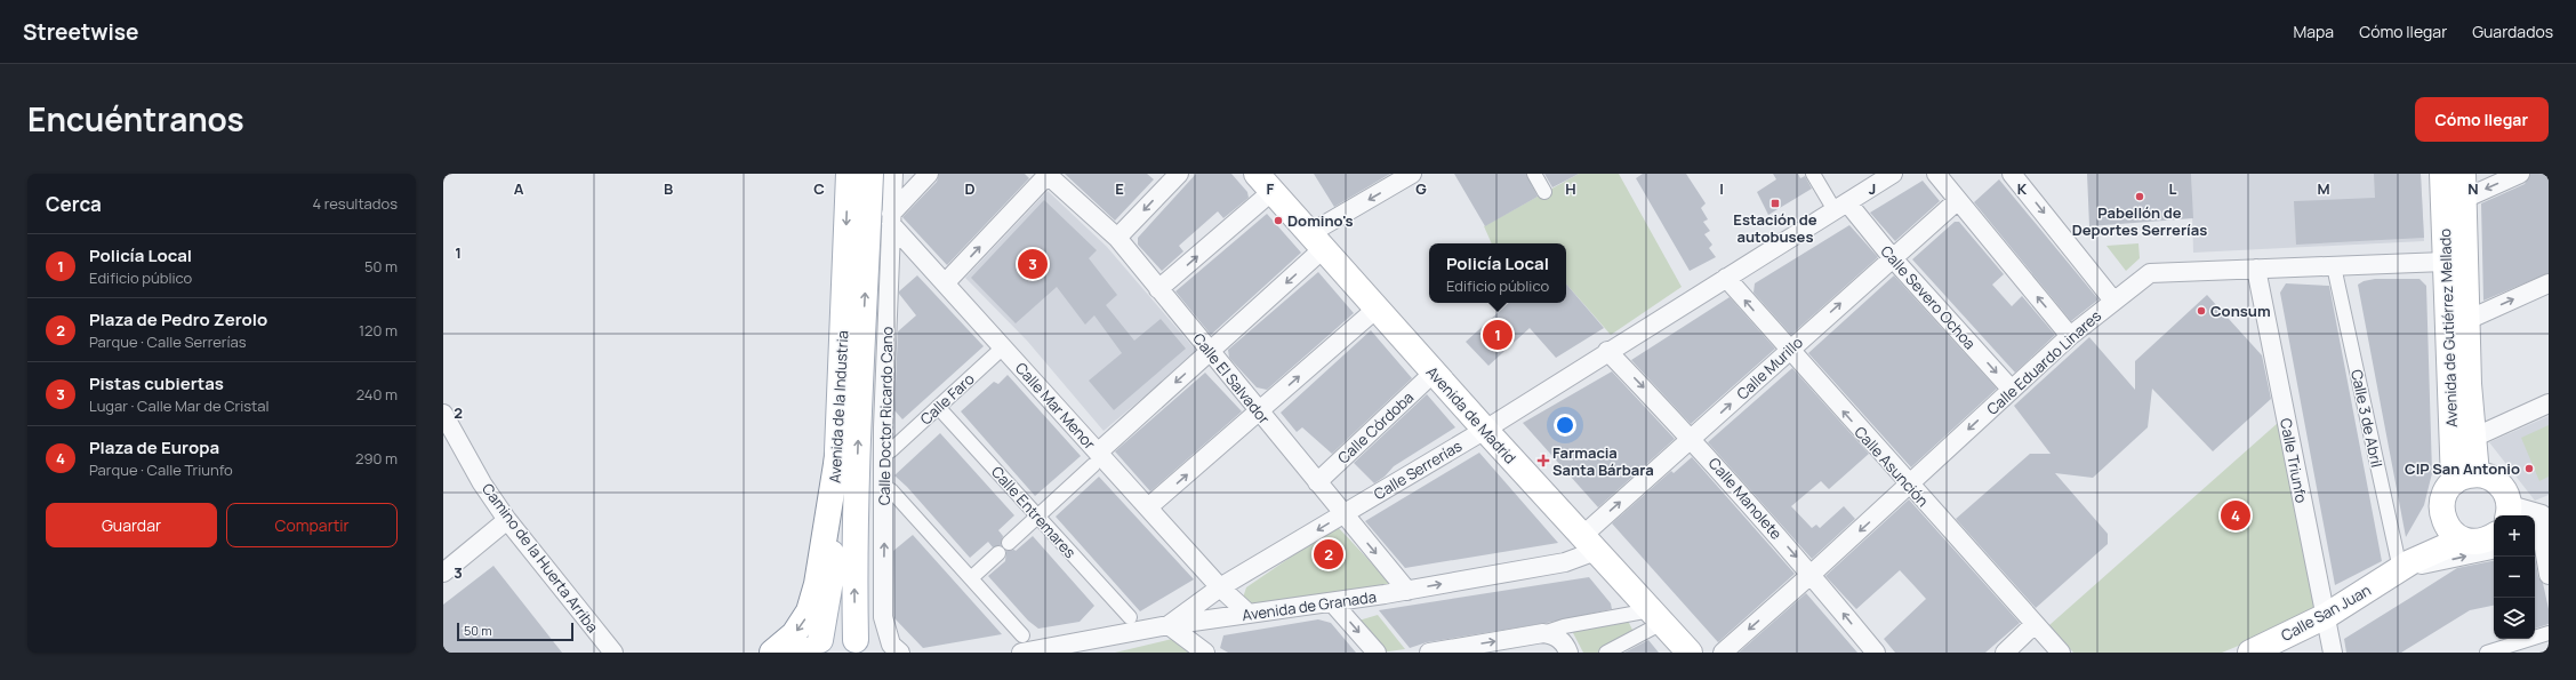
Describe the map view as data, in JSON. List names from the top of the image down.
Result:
{
  "streets": {
    "main road": [
      "Avenida de Gutiérrez Mellado",
      "Avenida de la Industria",
      "Avenida de Madrid",
      "Calle San Juan"
    ],
    "street": [
      "Calle Severo Ochoa",
      "Calle Eduardo Linares",
      "Calle Murillo",
      "Calle El Salvador",
      "Calle Faro",
      "Calle Mar Menor",
      "Calle Doctor Ricardo Cano",
      "Calle 3 de Abril",
      "Calle Córdoba",
      "Calle Triunfo",
      "Calle Asunción",
      "Calle Serrerías",
      "Calle Manolete",
      "Calle Entremares",
      "Camino de la Huerta Arriba",
      "Avenida de Granada"
    ]
  },
  "crossings": [
    ["Calle Severo Ochoa", "Calle Eduardo Linares"],
    ["Calle Severo Ochoa", "Calle Murillo"],
    ["Calle Severo Ochoa", "Calle Serrerías"],
    ["Avenida de Gutiérrez Mellado", "Calle Eduardo Linares"],
    ["Calle Eduardo Linares", "Calle 3 de Abril"],
    ["Calle Eduardo Linares", "Calle Triunfo"],
    ["Calle Eduardo Linares", "Calle Asunción"],
    ["Calle Eduardo Linares", "Calle Manolete"],
    ["Calle Murillo", "Avenida de Madrid"],
    ["Calle Murillo", "Calle Asunción"],
    ["Calle Murillo", "Calle Manolete"],
    ["Calle Murillo", "Avenida de Granada"],
    ["Calle El Salvador", "Calle Córdoba"],
    ["Calle El Salvador", "Calle Serrerías"],
    ["Calle El Salvador", "Avenida de Granada"],
    ["Calle Faro", "Calle Mar Menor"],
    ["Calle Faro", "Calle Entremares"],
    ["Calle Mar Menor", "Calle Doctor Ricardo Cano"],
    ["Calle Mar Menor", "Calle Serrerías"],
    ["Calle Mar Menor", "Avenida de Granada"],
    ["Avenida de Madrid", "Calle Córdoba"],
    ["Avenida de Madrid", "Calle Serrerías"],
    ["Avenida de Madrid", "Avenida de Granada"],
    ["Calle 3 de Abril", "Calle San Juan"],
    ["Calle Triunfo", "Calle San Juan"],
    ["Calle Asunción", "Calle Serrerías"],
    ["Calle Serrerías", "Calle Manolete"],
    ["Calle Serrerías", "Avenida de Granada"]
  ],
  "one_way": [
    "Calle Eduardo Linares",
    "Calle Murillo",
    "Calle Doctor Ricardo Cano",
    "Calle Asunción"
  ],
  "places": {
    "other": [
      "Pabellón de Deportes Serrerías",
      "Domino's",
      "Consum",
      "CIP San Antonio"
    ],
    "transit": ["Estación de autobuses"],
    "health": ["Farmacia Santa Bárbara"]
  },
  "scale_bar": "50 m",
  "page": {
    "header": "Streetwise",
    "nav": ["Mapa", "Cómo llegar", "Guardados"],
    "title": "Encuéntranos",
    "buttons": [
      "Cómo llegar",
      ["Guardar", "Compartir"]
    ],
    "heading": ["Cerca", "4 resultados"],
    "list": [
      {
        "mark": "1",
        "name": "Policía Local",
        "note": "Edificio público",
        "value": "50 m"
      },
      {
        "mark": "2",
        "name": "Plaza de Pedro Zerolo",
        "note": "Parque · Calle Serrerías",
        "value": "120 m"
      },
      {
        "mark": "3",
        "name": "Pistas cubiertas",
        "note": "Lugar · Calle Mar de Cristal",
        "value": "240 m"
      },
      {
        "mark": "4",
        "name": "Plaza de Europa",
        "note": "Parque · Calle Triunfo",
        "value": "290 m"
      }
    ],
    "popup": ["Policía Local", "Edificio público"],
    "pins": [
      "3",
      "1",
      "4",
      "2"
    ],
    "map_buttons": ["+", "−"],
    "scale": "50 m"
  },
  "grid": {
    "columns": [
      "A",
      "B",
      "C",
      "D",
      "E",
      "F",
      "G",
      "H",
      "I",
      "J",
      "K",
      "L",
      "M",
      "N"
    ],
    "rows": ["1", "2", "3"]
  }
}
